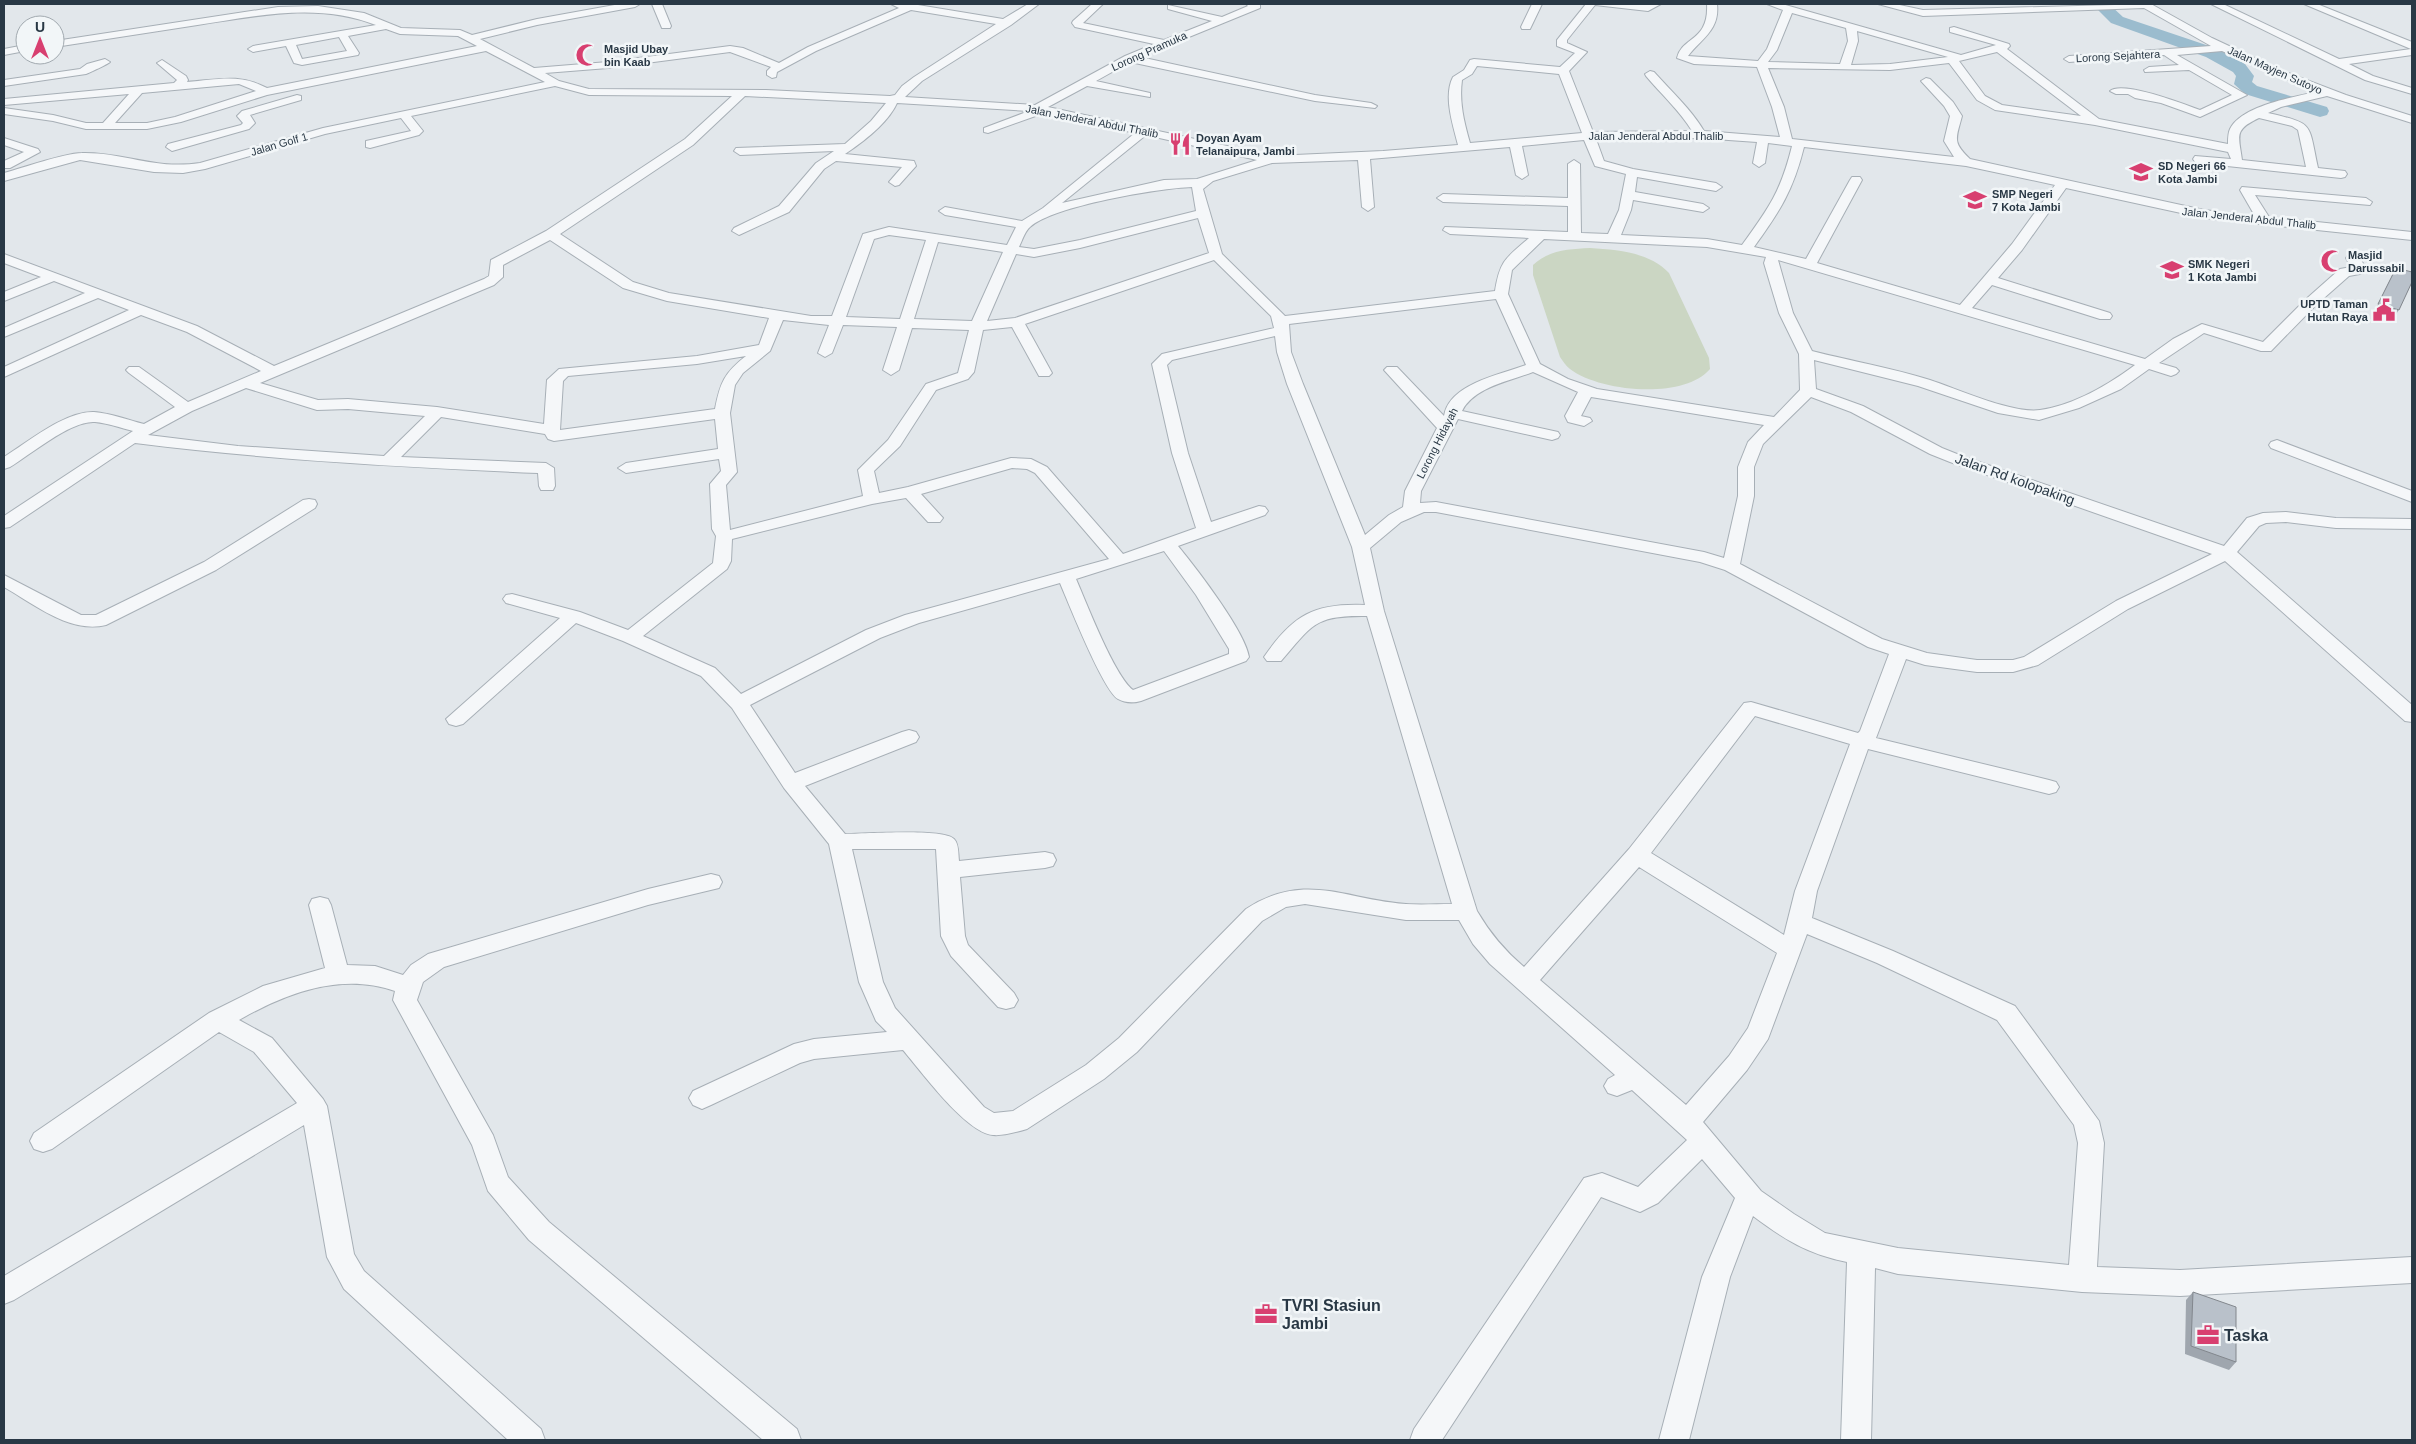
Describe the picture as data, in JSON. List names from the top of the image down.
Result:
{
  "streets": {
    "street": [
      "Lorong Pramuka",
      "Lorong Sejahtera",
      "Jalan Mayjen Sutoyo",
      "Jalan Jenderal Abdul Thalib",
      "Jalan Golf 1",
      "Lorong Hidayah",
      "Jalan Rd kolopaking"
    ]
  },
  "crossings": [
    ["Lorong Pramuka", "Jalan Jenderal Abdul Thalib"],
    ["Lorong Sejahtera", "Jalan Mayjen Sutoyo"],
    ["Jalan Jenderal Abdul Thalib", "Jalan Golf 1"]
  ],
  "places": {
    "mosque": ["Masjid Ubay bin Kaab", "Masjid Darussabil"],
    "restaurant": ["Doyan Ayam Telanaipura, Jambi"],
    "school or university": ["SD Negeri 66 Kota Jambi", "SMP Negeri 7 Kota Jambi", "SMK Negeri 1 Kota Jambi"],
    "public building": ["UPTD Taman Hutan Raya"],
    "office": ["TVRI Stasiun Jambi", "Taska"]
  },
  "north": "top"
}
